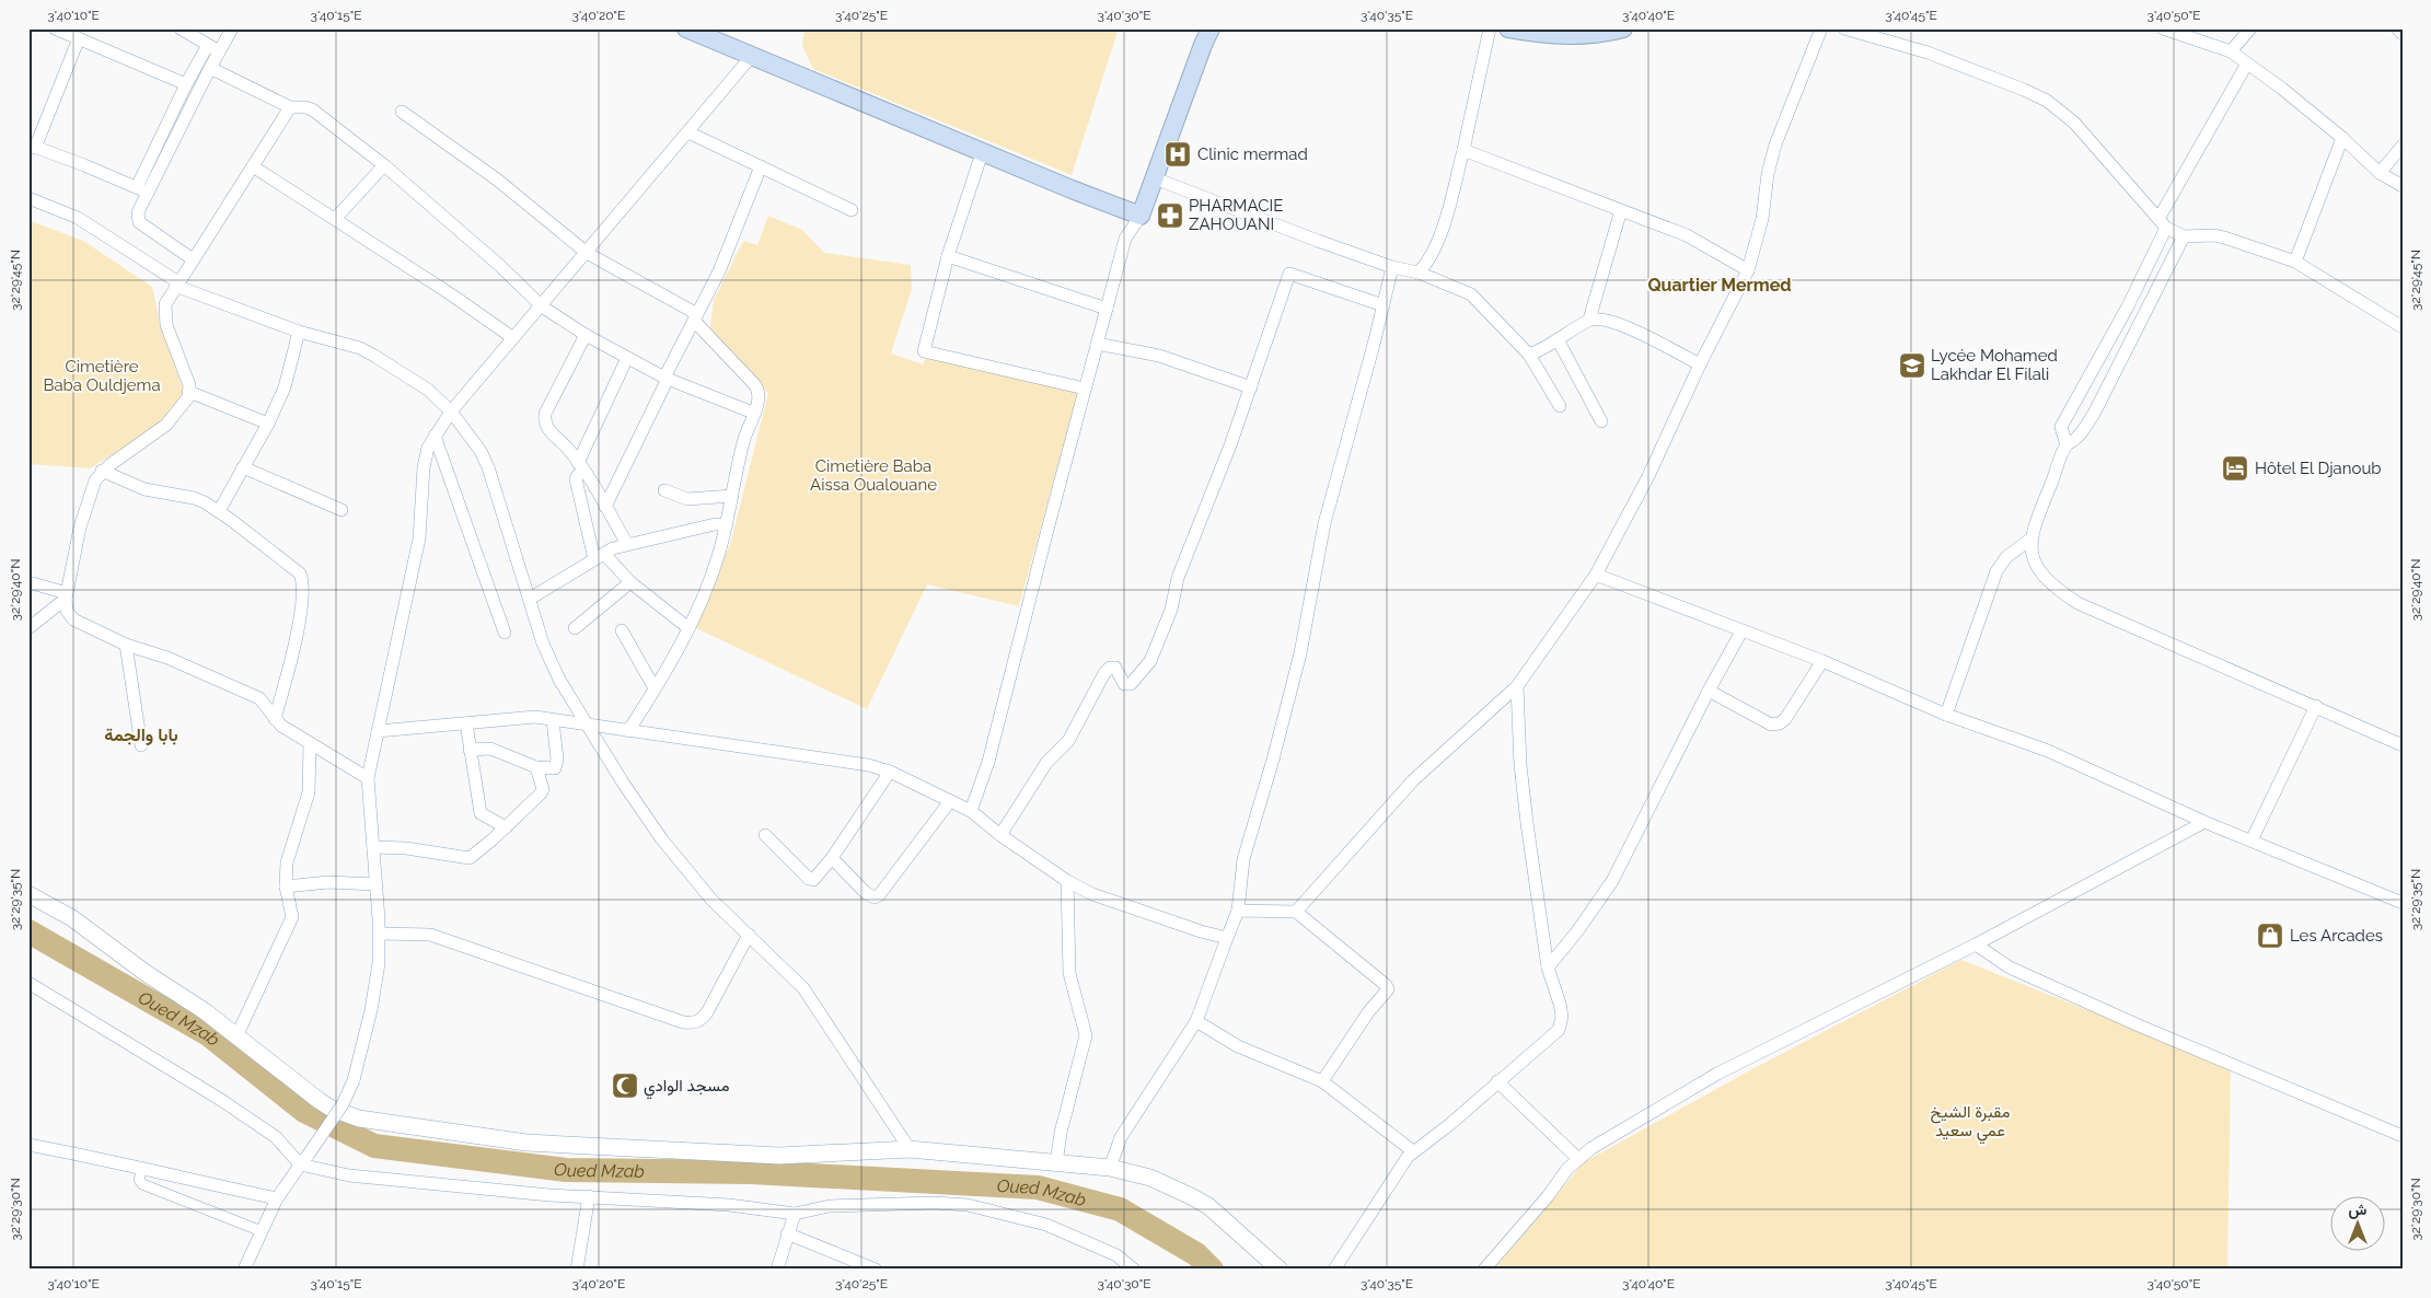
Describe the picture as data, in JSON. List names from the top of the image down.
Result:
{
  "districts": ["Quartier Mermed", "بابا والجمة"],
  "water": ["Oued Mzab"],
  "parks": ["Cimetière Baba Ouldjema", "Cimetière Baba Aissa Oualouane", "مقبرة الشيخ عمي سعيد"],
  "places": {
    "hospital": ["Clinic mermad"],
    "pharmacy": ["PHARMACIE ZAHOUANI"],
    "school or university": ["Lycée Mohamed Lakhdar El Filali"],
    "hotel": ["Hôtel El Djanoub"],
    "shop": ["Les Arcades"],
    "mosque": ["مسجد الوادي"]
  },
  "north": "top",
  "coordinates": [
    "3°40'10\"E",
    "3°40'15\"E",
    "3°40'20\"E",
    "3°40'25\"E",
    "3°40'30\"E",
    "3°40'35\"E",
    "3°40'40\"E",
    "3°40'45\"E",
    "3°40'50\"E",
    "32°29'45\"N",
    "32°29'40\"N",
    "32°29'35\"N",
    "32°29'30\"N"
  ]
}
